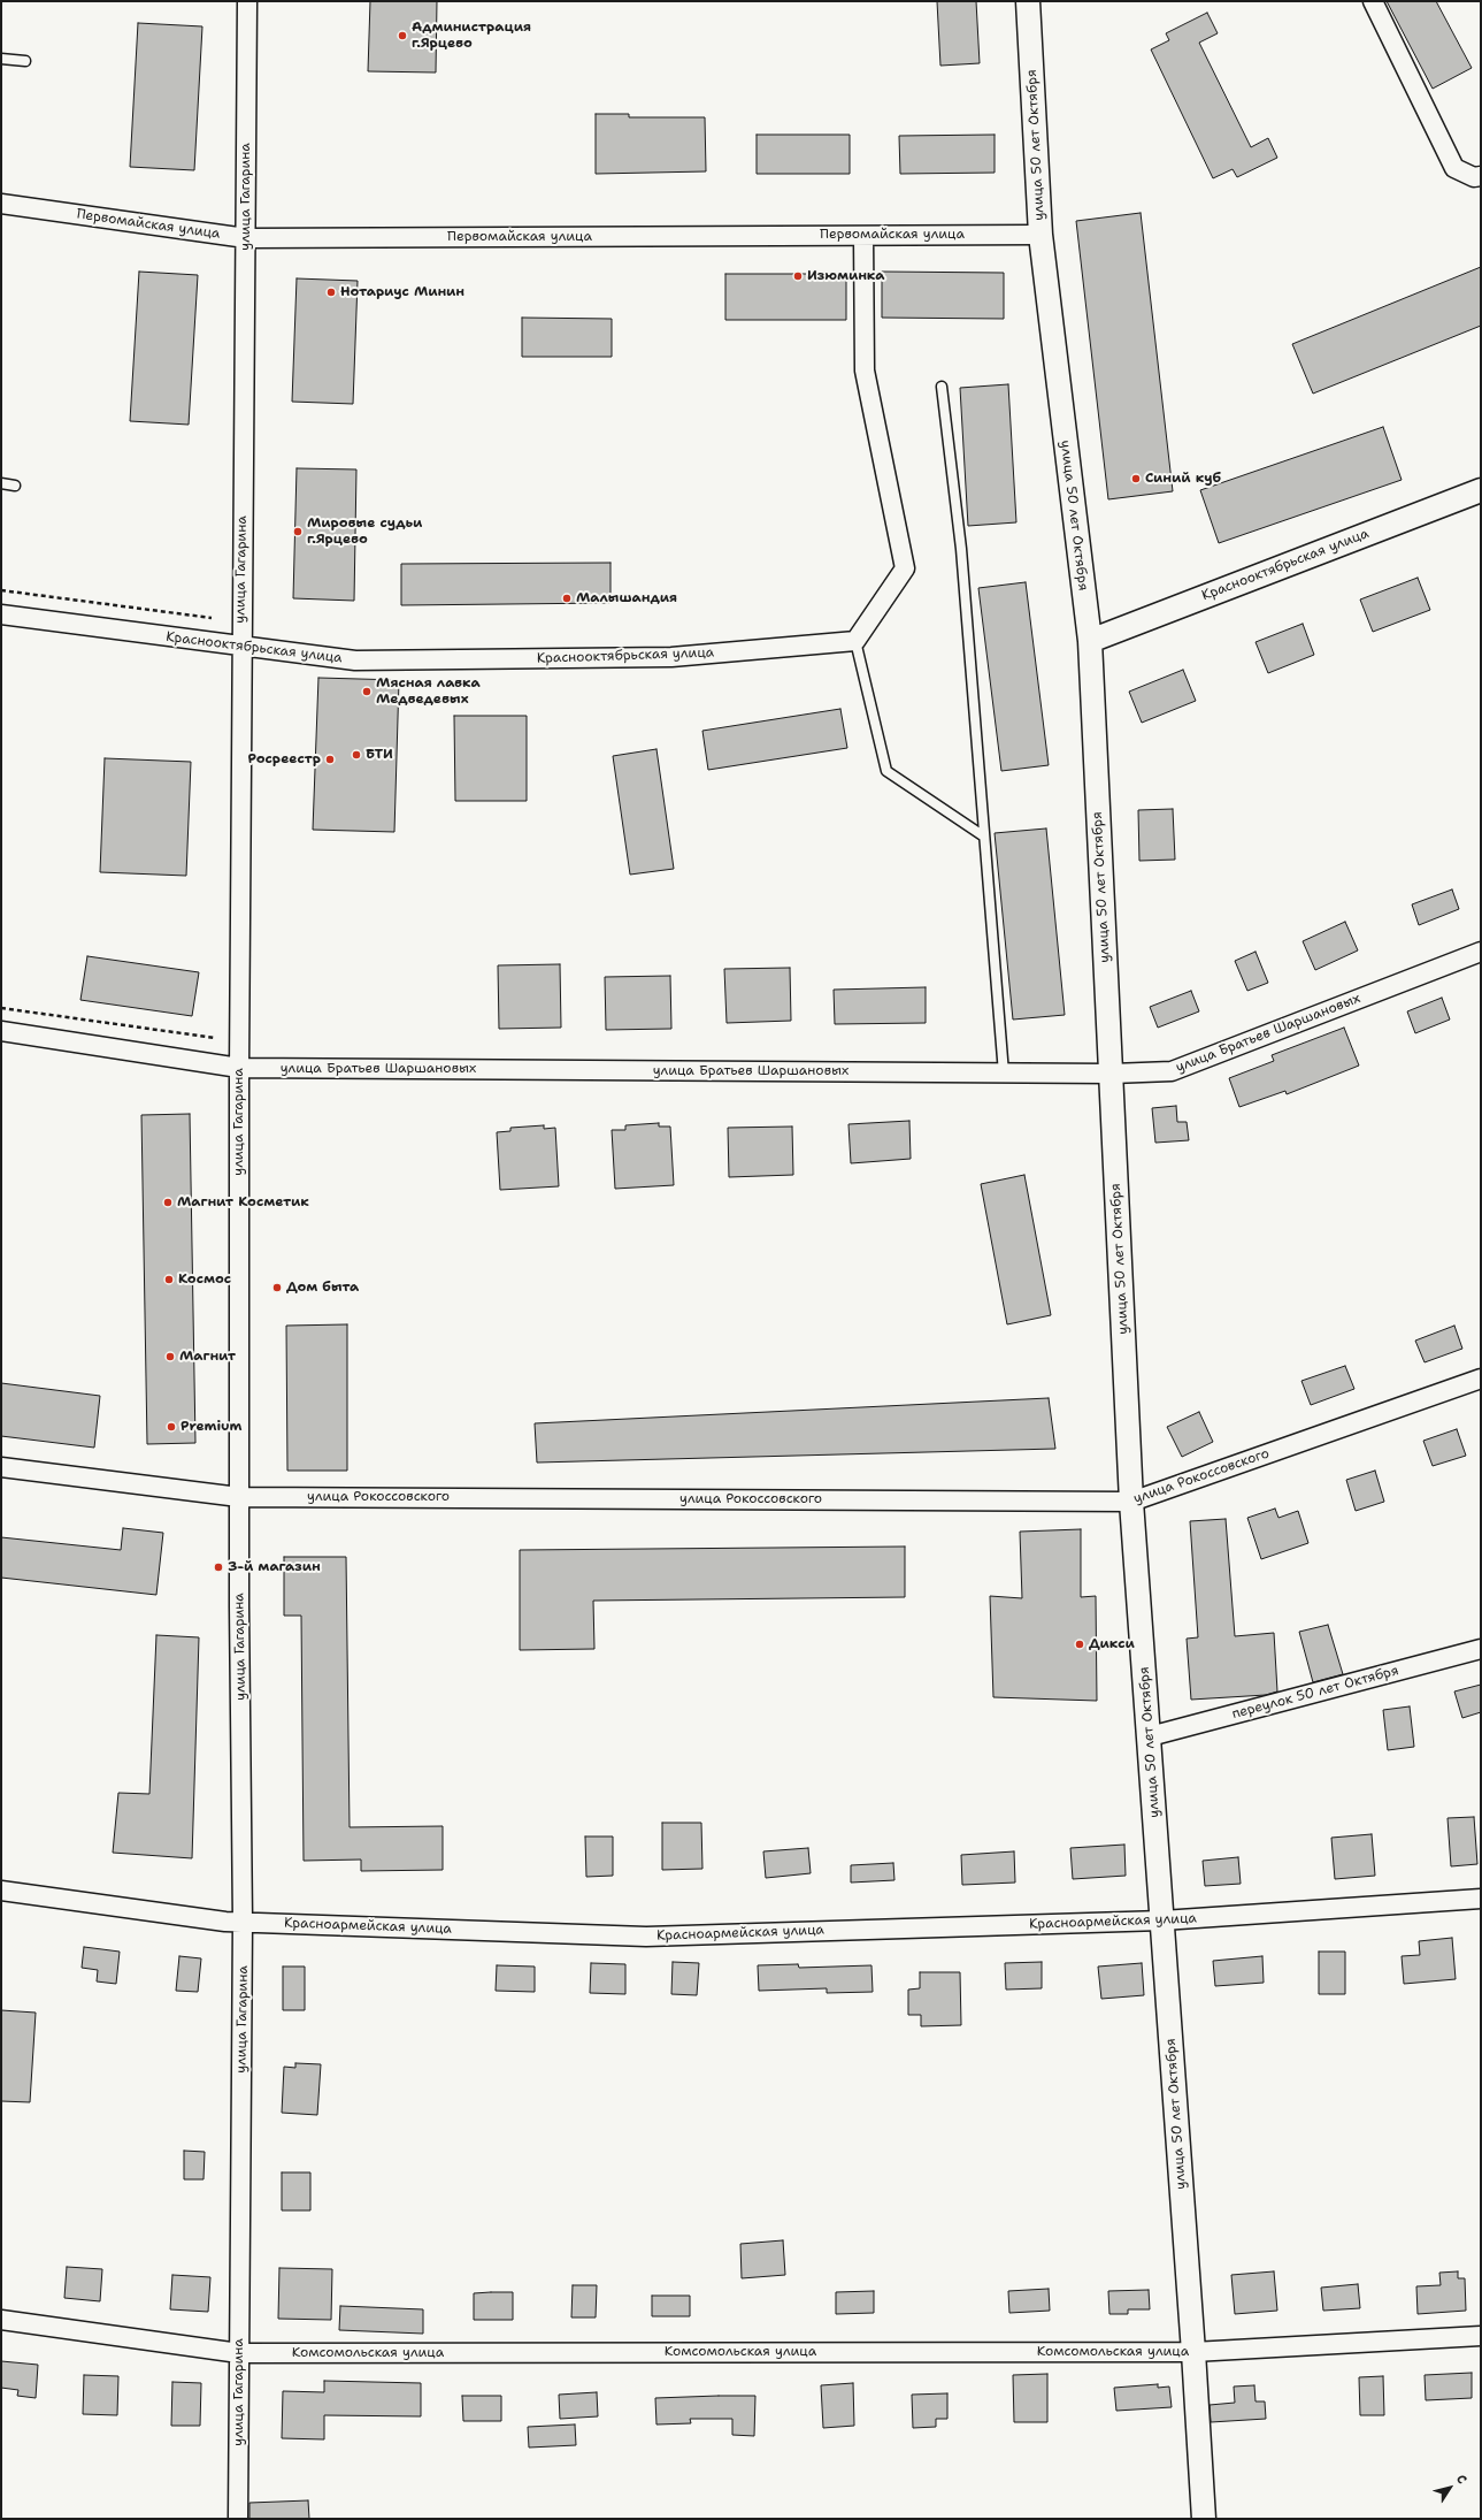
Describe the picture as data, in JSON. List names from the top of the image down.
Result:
{
  "streets": {
    "street": [
      "улица 50 лет Октября",
      "улица Гагарина",
      "Первомайская улица",
      "Краснооктябрьская улица",
      "улица Братьев Шаршановых",
      "улица Рокоссовского",
      "переулок 50 лет Октября",
      "Красноармейская улица",
      "Комсомольская улица"
    ]
  },
  "crossings": [
    ["улица 50 лет Октября", "Первомайская улица"],
    ["улица 50 лет Октября", "Краснооктябрьская улица"],
    ["улица 50 лет Октября", "улица Братьев Шаршановых"],
    ["улица 50 лет Октября", "улица Рокоссовского"],
    ["улица 50 лет Октября", "переулок 50 лет Октября"],
    ["улица 50 лет Октября", "Красноармейская улица"],
    ["улица 50 лет Октября", "Комсомольская улица"],
    ["улица Гагарина", "Первомайская улица"],
    ["улица Гагарина", "Краснооктябрьская улица"],
    ["улица Гагарина", "улица Братьев Шаршановых"],
    ["улица Гагарина", "улица Рокоссовского"],
    ["улица Гагарина", "Красноармейская улица"],
    ["улица Гагарина", "Комсомольская улица"]
  ],
  "places": [
    "Администрация г.Ярцево",
    "Изюминка",
    "Нотариус Минин",
    "Синий куб",
    "Мировые судьи г.Ярцево",
    "Малышандия",
    "Мясная лавка Медведевых",
    "БТИ",
    "Росреестр",
    "Магнит Косметик",
    "Космос",
    "Дом быта",
    "Магнит",
    "Premium",
    "3-й магазин",
    "Дикси"
  ],
  "north": "top right"
}
